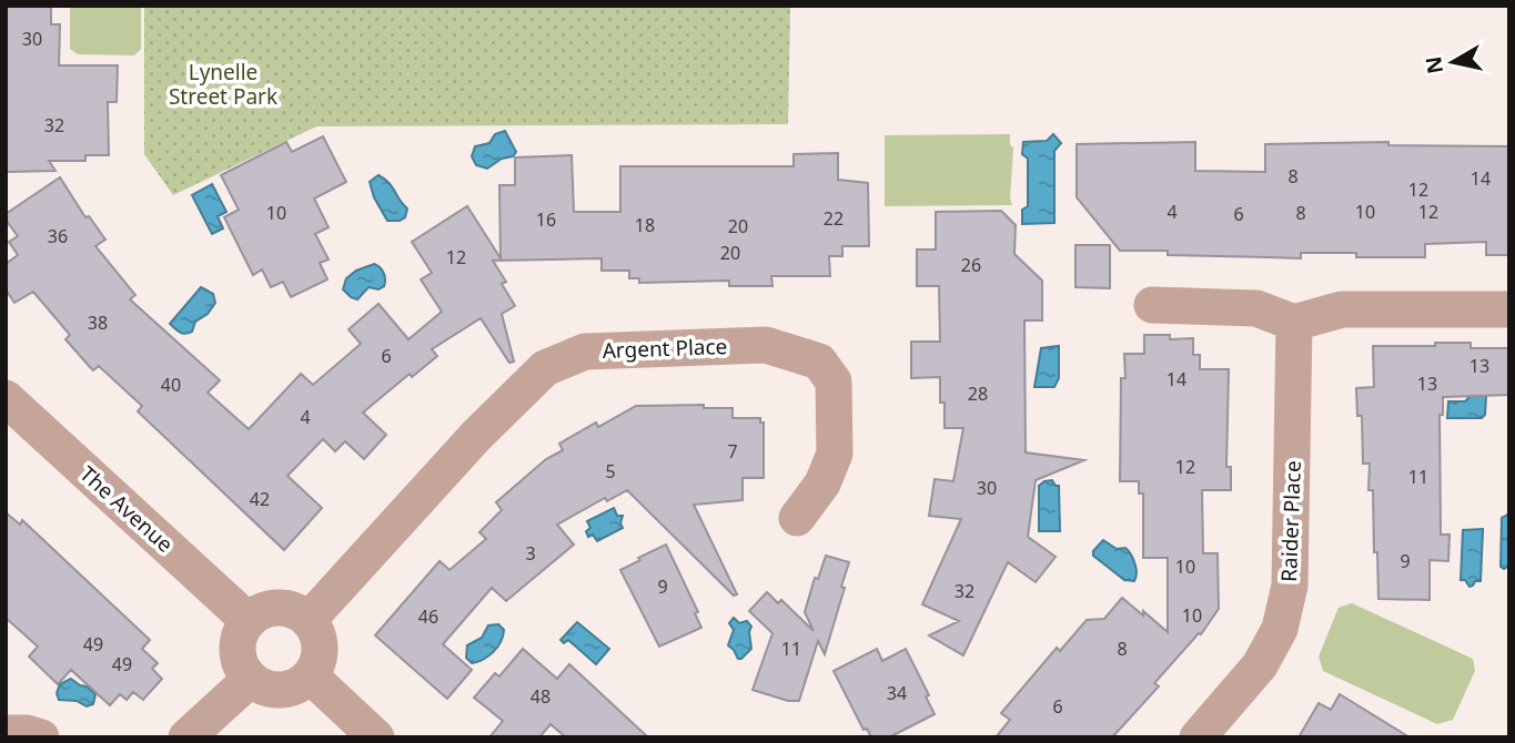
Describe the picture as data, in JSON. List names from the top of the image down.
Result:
{
  "streets": {
    "street": ["Argent Place", "The Avenue", "Raider Place"]
  },
  "crossings": [
    ["Argent Place", "The Avenue"]
  ],
  "parks": ["Lynelle Street Park"],
  "house_numbers": [
    "30",
    "32",
    "8",
    "14",
    "12",
    "4",
    "10",
    "12",
    "10",
    "8",
    "6",
    "22",
    "16",
    "18",
    "20",
    "36",
    "20",
    "12",
    "26",
    "38",
    "6",
    "13",
    "14",
    "13",
    "40",
    "28",
    "4",
    "7",
    "12",
    "5",
    "11",
    "30",
    "42",
    "3",
    "9",
    "10",
    "9",
    "32",
    "10",
    "46",
    "49",
    "11",
    "8",
    "49",
    "34",
    "48",
    "6"
  ],
  "north": "left"
}
